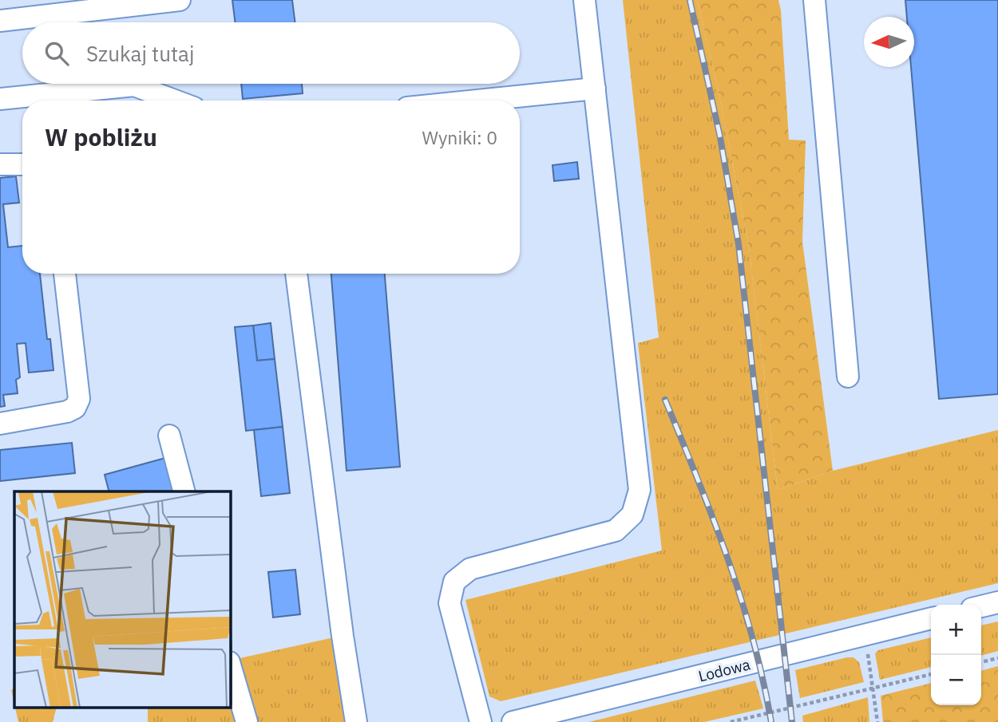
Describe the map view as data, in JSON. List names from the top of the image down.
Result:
{
  "streets": {
    "street": ["Lodowa"]
  },
  "north": "left",
  "page": {
    "search": "Szukaj tutaj",
    "heading": ["W pobliżu", "Wyniki: 0"],
    "map_buttons": ["+", "−"]
  }
}
